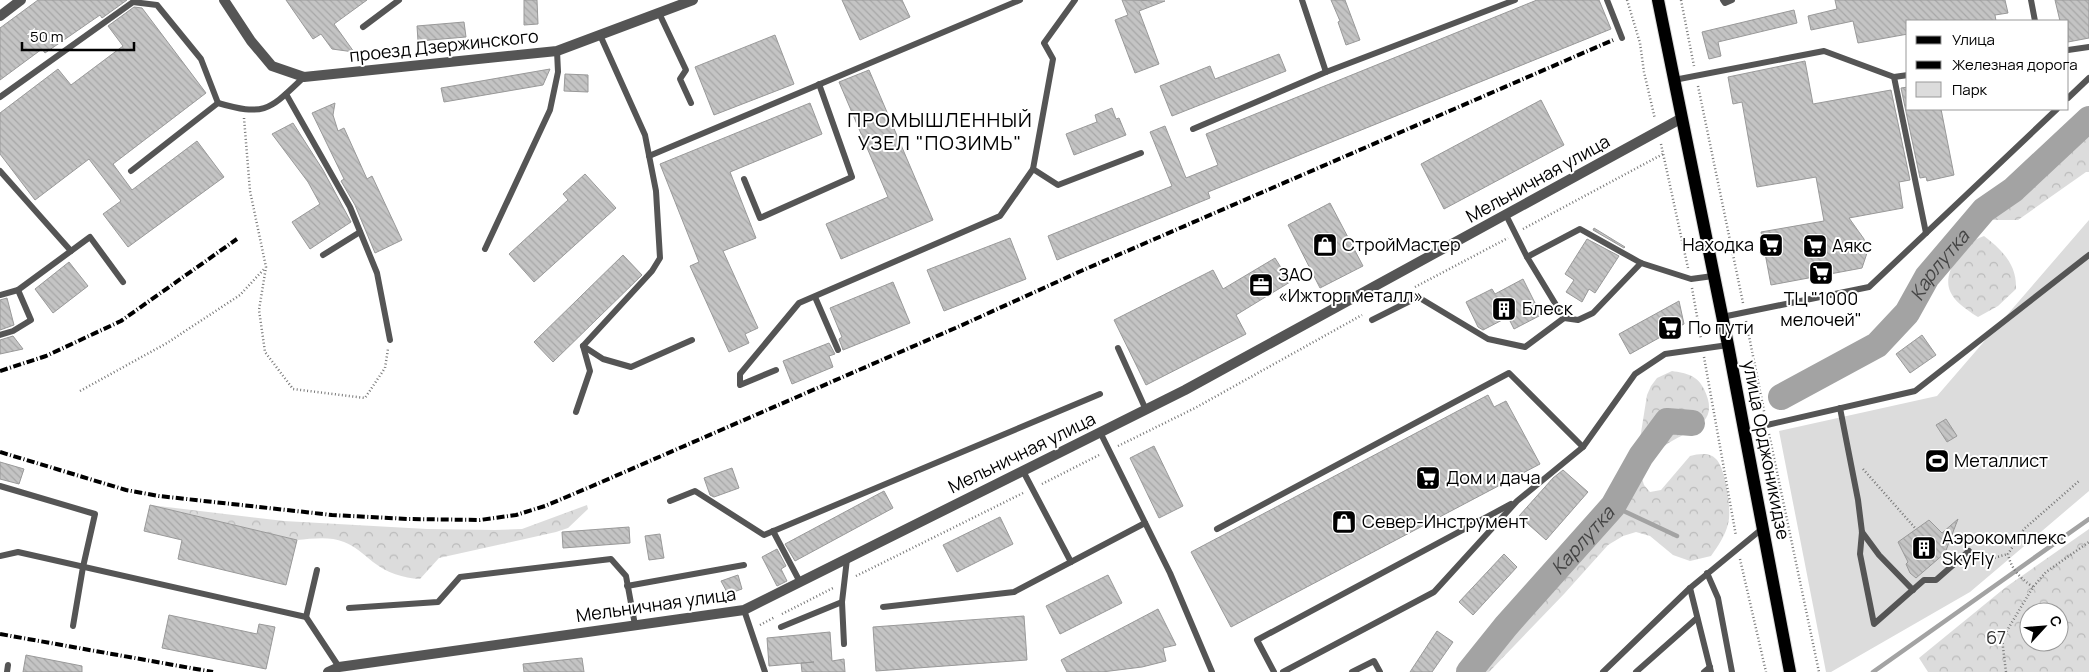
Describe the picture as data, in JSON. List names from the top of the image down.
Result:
{
  "streets": {
    "main road": ["улица Орджоникидзе"],
    "street": ["проезд Дзержинского", "Мельничная улица"]
  },
  "crossings": [
    ["Мельничная улица", "улица Орджоникидзе"]
  ],
  "districts": ["ПРОМЫШЛЕННЫЙ УЗЕЛ \"ПОЗИМЬ\""],
  "water": ["Карлутка"],
  "parks": ["67"],
  "places": {
    "shop": ["СтройМастер", "Север-Инструмент"],
    "supermarket": [
      "Находка",
      "Аякс",
      "ТЦ \"1000 мелочей\"",
      "По пути",
      "Дом и дача"
    ],
    "office": ["ЗАО «Ижторгметалл»"],
    "building": ["Блеск", "Аэрокомплекс SkyFly"],
    "sports": ["Металлист"]
  },
  "legend": ["Улица", "Железная дорога", "Парк"],
  "scale_bar": "50 m",
  "north": "top right"
}
